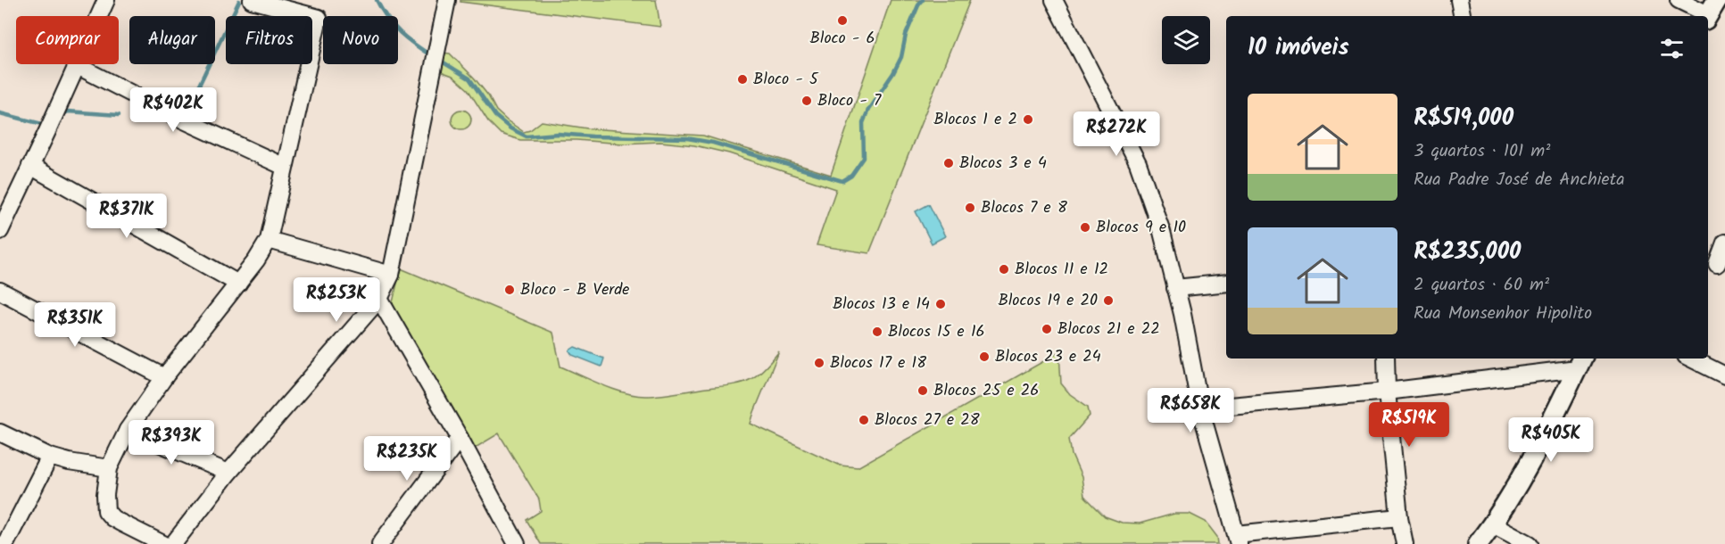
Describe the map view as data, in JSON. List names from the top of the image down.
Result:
{
  "places": [
    "Bloco - 6",
    "Bloco - 5",
    "Bloco - 7",
    "Blocos 1 e 2",
    "Blocos 3 e 4",
    "Blocos 7 e 8",
    "Blocos 9 e 10",
    "Blocos 11 e 12",
    "Bloco - B Verde",
    "Blocos 19 e 20",
    "Blocos 13 e 14",
    "Blocos 21 e 22",
    "Blocos 15 e 16",
    "Blocos 23 e 24",
    "Blocos 17 e 18",
    "Blocos 25 e 26",
    "Blocos 27 e 28"
  ],
  "page": {
    "chip": [
      "Comprar",
      "Alugar",
      "Filtros",
      "Novo"
    ],
    "heading": "10 imóveis",
    "list": [
      {
        "name": "R$519,000",
        "note": "3 quartos · 101 m² · Rua Padre José de Anchieta"
      },
      {
        "name": "R$235,000",
        "note": "2 quartos · 60 m² · Rua Monsenhor Hipolito"
      }
    ],
    "price": [
      "R$402K",
      "R$272K",
      "R$371K",
      "R$253K",
      "R$351K",
      "R$658K",
      "R$519K",
      "R$405K",
      "R$393K",
      "R$235K"
    ]
  }
}
